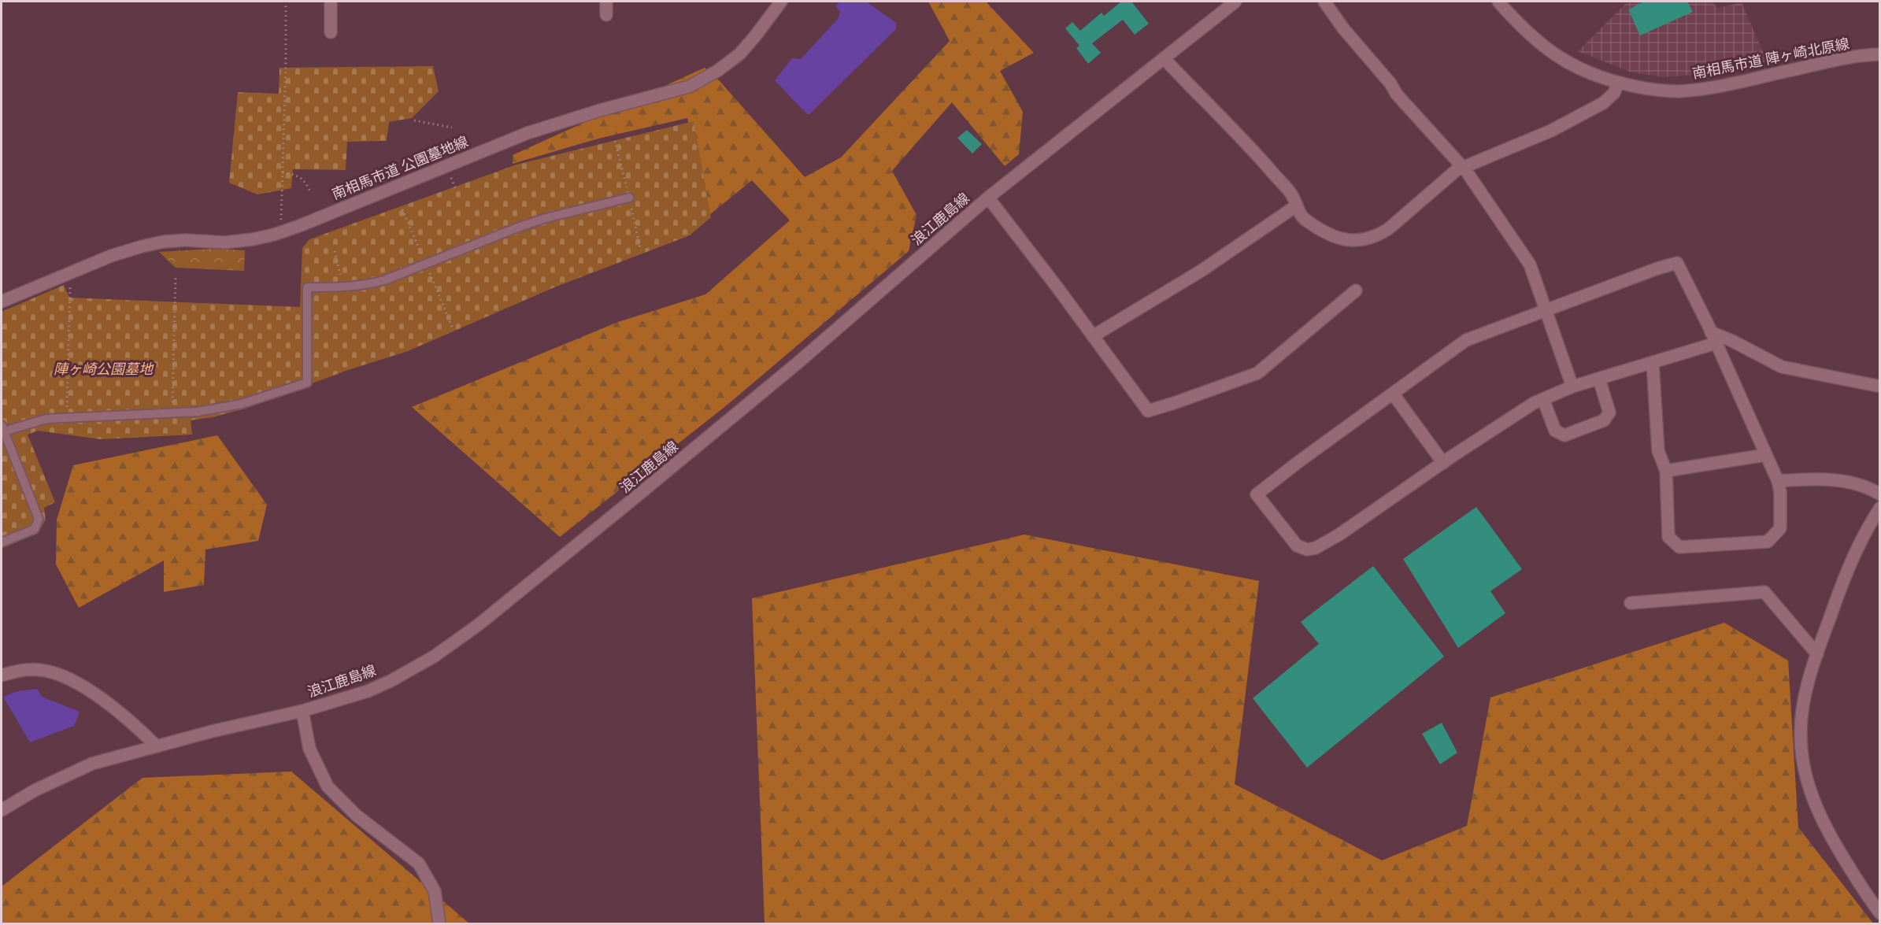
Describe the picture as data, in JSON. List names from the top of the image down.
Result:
{
  "streets": {
    "street": ["南相馬市道 陣ヶ崎北原線", "南相馬市道 公園墓地線", "浪江鹿島線"]
  },
  "parks": ["陣ヶ崎公園墓地"]
}
